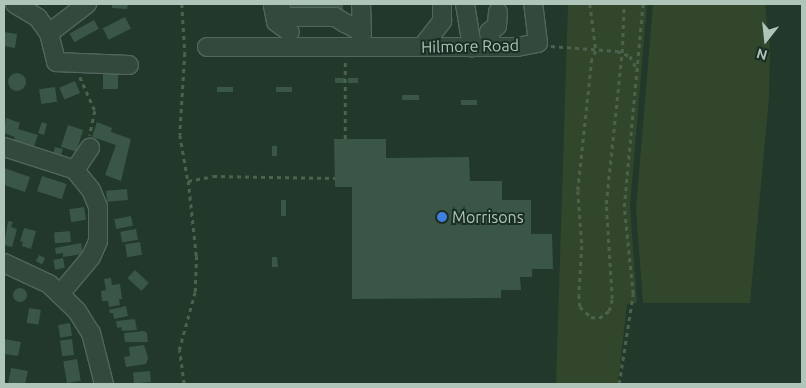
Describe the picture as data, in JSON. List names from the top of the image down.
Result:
{
  "streets": {
    "street": ["Hilmore Road"]
  },
  "places": ["Morrisons"],
  "north": "bottom"
}
